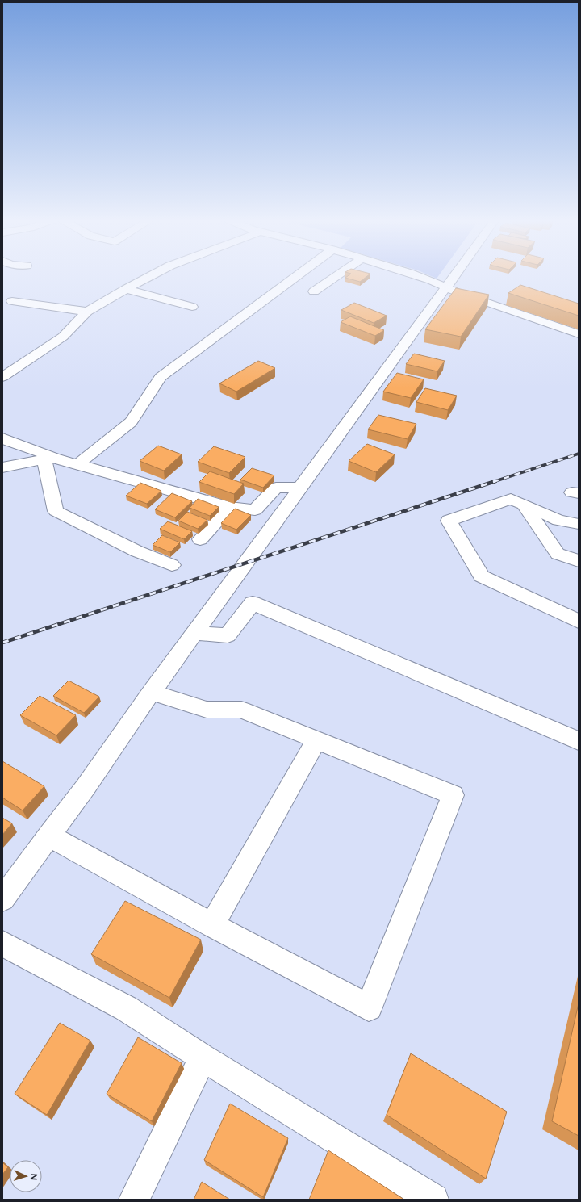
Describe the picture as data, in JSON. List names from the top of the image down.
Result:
{
  "north": "right"
}
